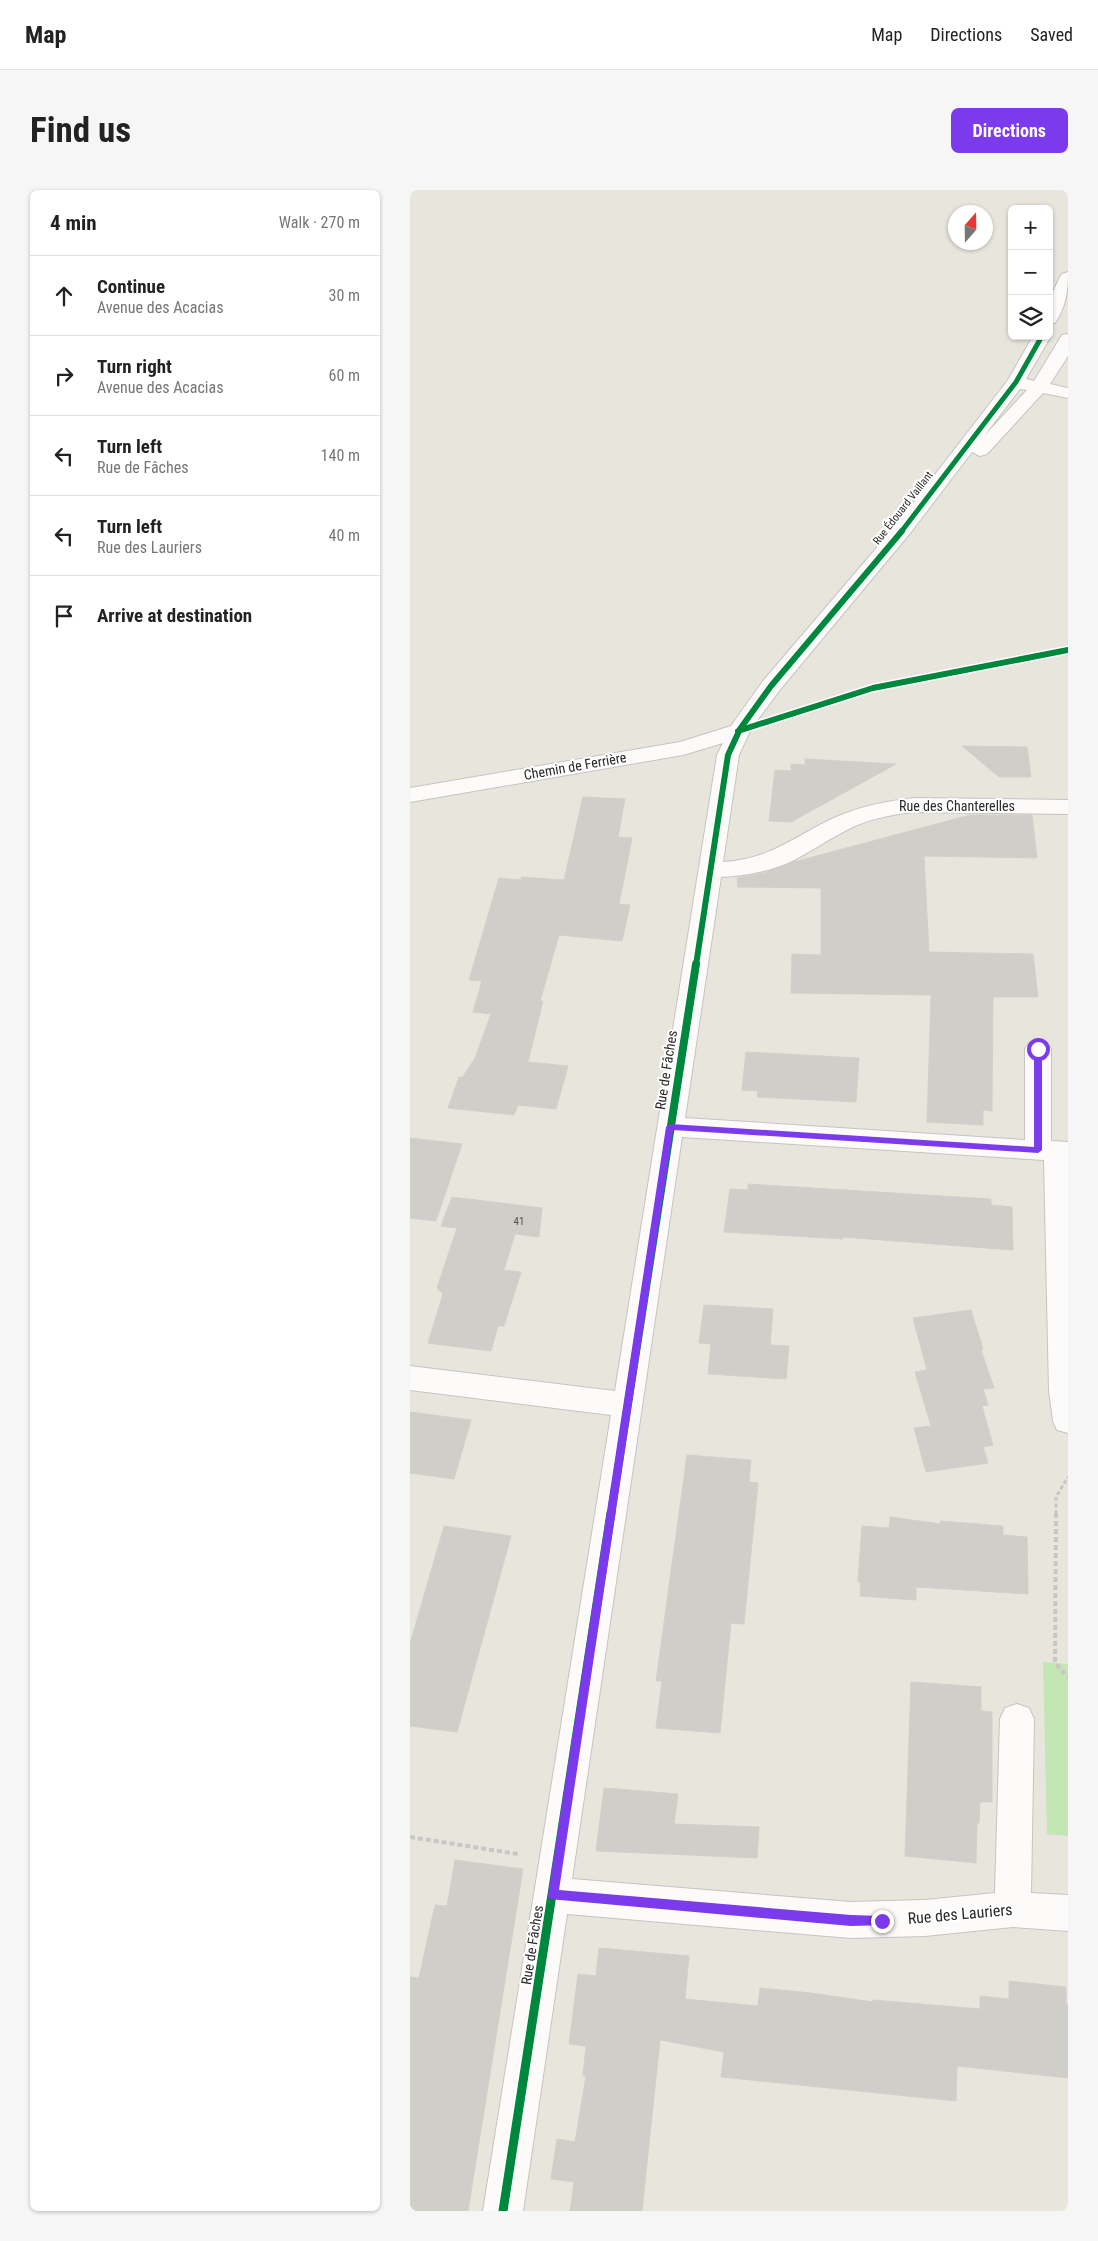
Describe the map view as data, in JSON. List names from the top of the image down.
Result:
{
  "streets": {
    "street": [
      "Rue Édouard Vaillant",
      "Chemin de Ferrière",
      "Rue des Chanterelles",
      "Rue de Fâches",
      "Rue des Lauriers"
    ]
  },
  "crossings": [
    ["Rue Édouard Vaillant", "Rue de Fâches"],
    ["Chemin de Ferrière", "Rue de Fâches"],
    ["Rue des Chanterelles", "Rue de Fâches"],
    ["Rue de Fâches", "Rue des Lauriers"]
  ],
  "house_numbers": ["41"],
  "north": "top",
  "page": {
    "header": "Map",
    "nav": ["Map", "Directions", "Saved"],
    "buttons": "Directions",
    "title": "Find us",
    "heading": ["4 min", "Walk · 270 m"],
    "map_buttons": ["+", "−"],
    "list": [
      ["Continue", "Avenue des Acacias", "30 m"],
      ["Turn right", "Avenue des Acacias", "60 m"],
      ["Turn left", "Rue de Fâches", "140 m"],
      ["Turn left", "Rue des Lauriers", "40 m"],
      "Arrive at destination"
    ]
  }
}
